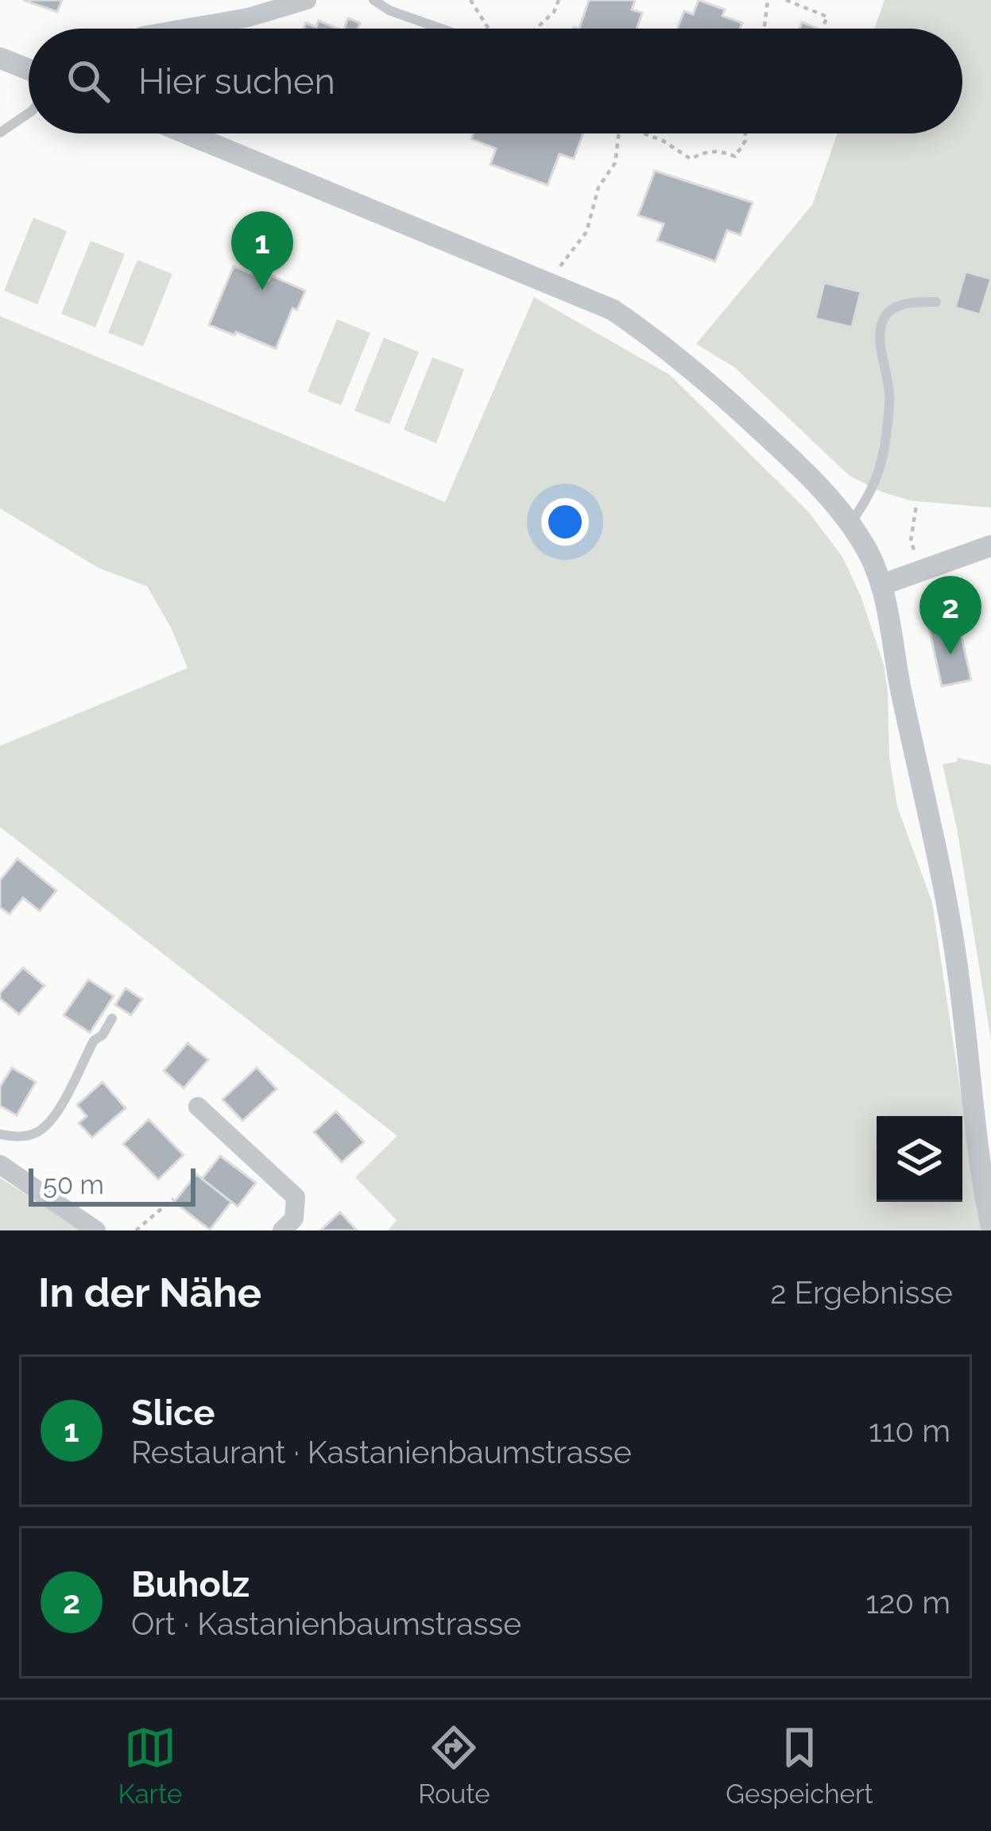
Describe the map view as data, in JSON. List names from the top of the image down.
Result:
{
  "scale_bar": "50 m",
  "page": {
    "search": "Hier suchen",
    "pins": ["1", "2"],
    "scale": "50 m",
    "heading": ["In der Nähe", "2 Ergebnisse"],
    "list": [
      {
        "mark": "1",
        "name": "Slice",
        "note": "Restaurant · Kastanienbaumstrasse",
        "value": "110 m"
      },
      {
        "mark": "2",
        "name": "Buholz",
        "note": "Ort · Kastanienbaumstrasse",
        "value": "120 m"
      }
    ],
    "nav": ["Karte", "Route", "Gespeichert"]
  }
}
